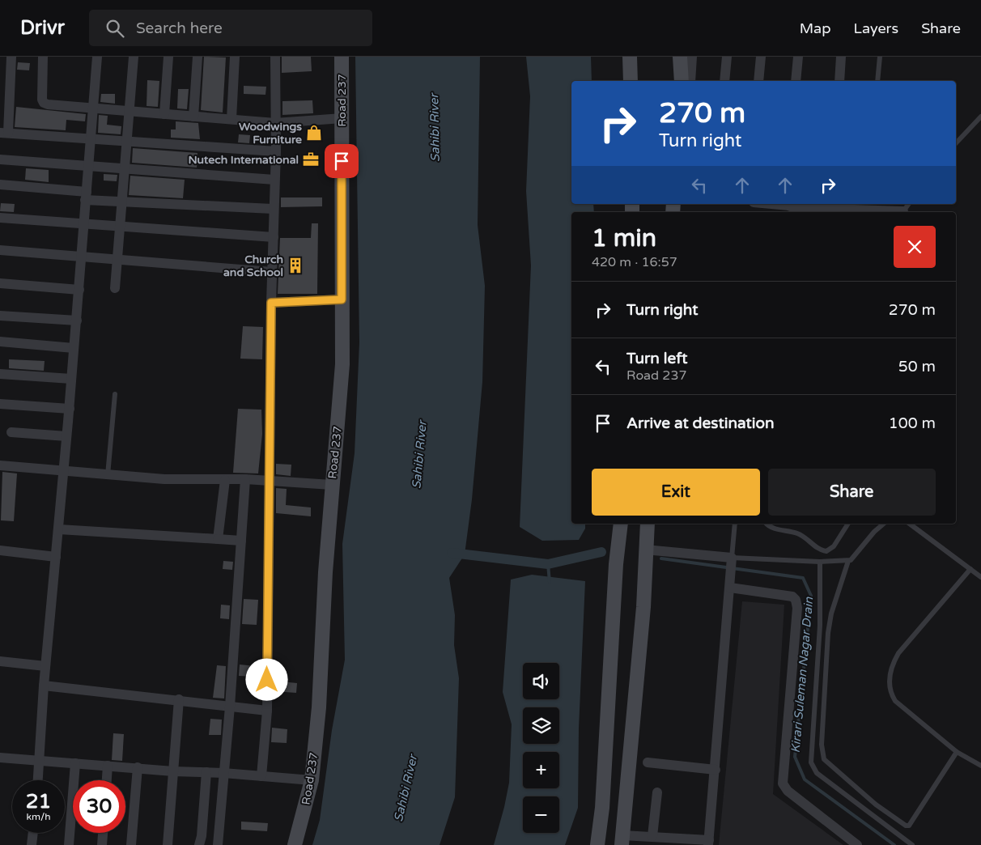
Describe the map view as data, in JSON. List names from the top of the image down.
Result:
{
  "streets": {
    "street": ["Road 237"]
  },
  "water": ["Sahibi River", "Kirari Suleman Nagar Drain"],
  "places": {
    "shop": ["Woodwings Furniture"],
    "office": ["Nutech International"],
    "building": ["Church and School"]
  },
  "page": {
    "header": "Drivr",
    "search": "Search here",
    "nav": ["Map", "Layers", "Share"],
    "turn": ["270 m", "Turn right"],
    "heading": ["1 min", "420 m · 16:57"],
    "list": [
      {
        "name": "Turn right",
        "value": "270 m"
      },
      {
        "name": "Turn left",
        "note": "Road 237",
        "value": "50 m"
      },
      {
        "name": "Arrive at destination",
        "value": "100 m"
      }
    ],
    "buttons": ["Exit", "Share"],
    "map_buttons": ["+", "−"],
    "speed": "21 km/h",
    "limit": "30"
  }
}
